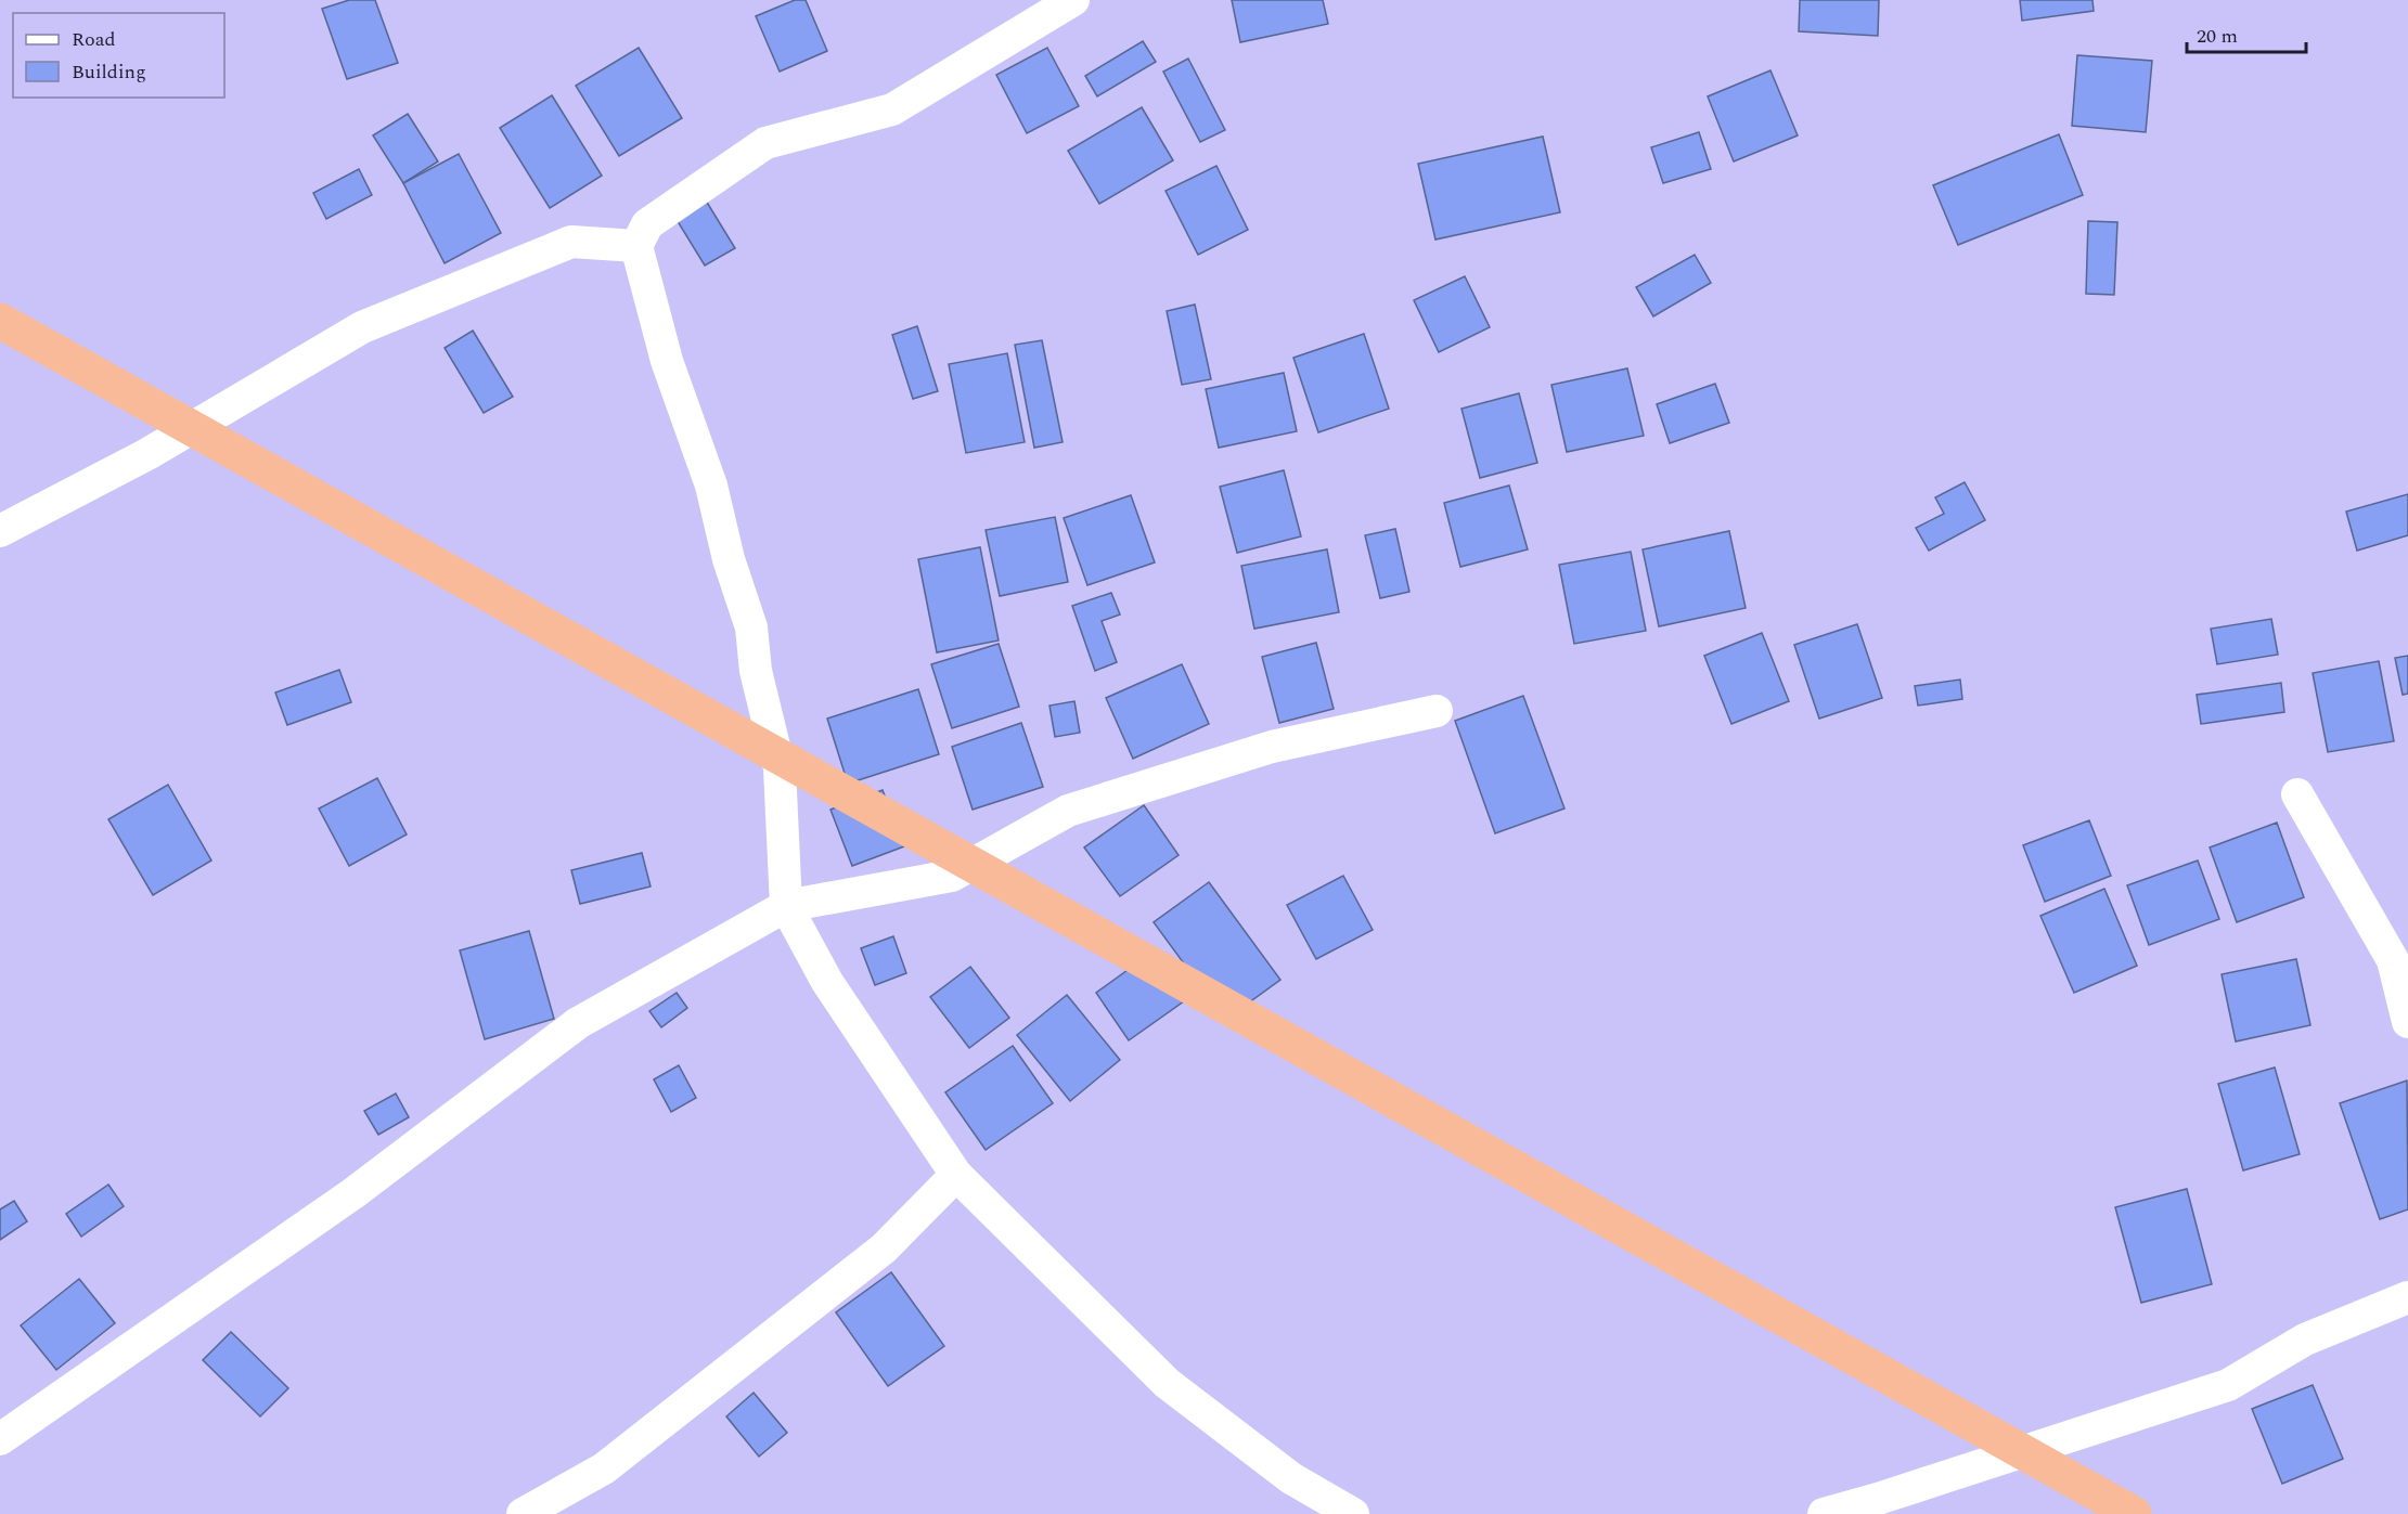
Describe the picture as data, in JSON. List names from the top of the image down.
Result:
{
  "legend": ["Road", "Building"],
  "scale_bar": "20 m"
}
